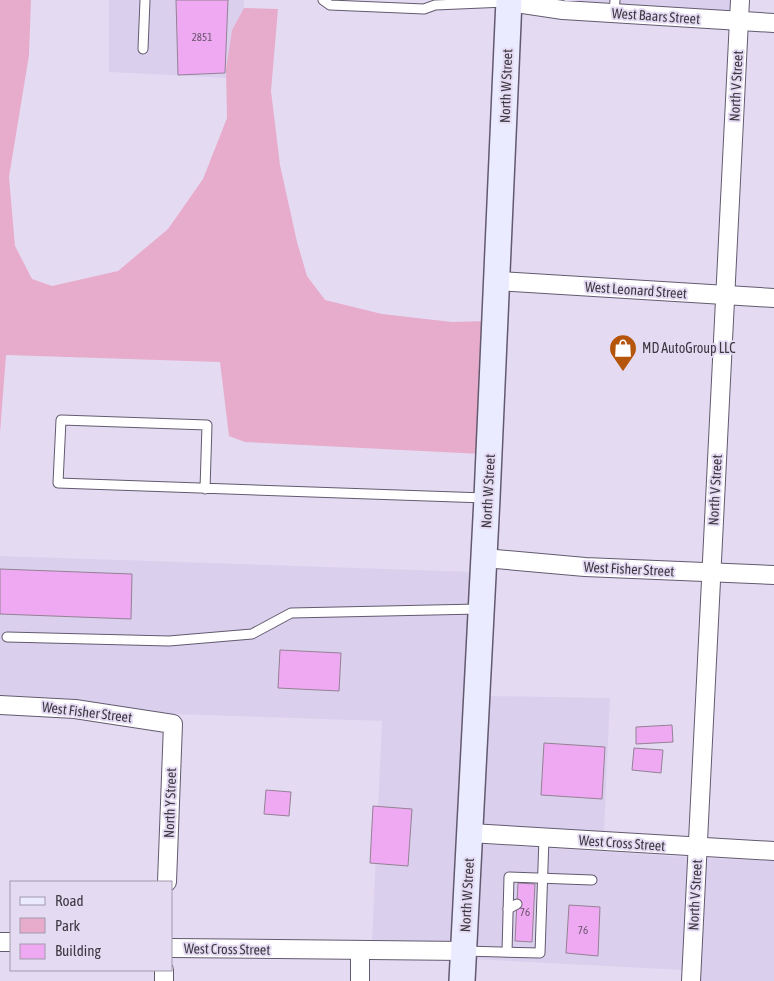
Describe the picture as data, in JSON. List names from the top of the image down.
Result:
{
  "streets": {
    "main road": ["North W Street"],
    "street": [
      "West Baars Street",
      "North V Street",
      "West Leonard Street",
      "West Fisher Street",
      "North Y Street",
      "West Cross Street"
    ]
  },
  "crossings": [
    ["West Baars Street", "North W Street"],
    ["West Baars Street", "North V Street"],
    ["North W Street", "West Leonard Street"],
    ["North W Street", "West Fisher Street"],
    ["North W Street", "West Cross Street"],
    ["North V Street", "West Leonard Street"],
    ["North V Street", "West Fisher Street"],
    ["North V Street", "West Cross Street"],
    ["West Fisher Street", "North Y Street"]
  ],
  "places": {
    "shop": ["MD AutoGroup LLC"]
  },
  "house_numbers": ["2851", "76", "76"],
  "legend": ["Road", "Park", "Building"]
}
